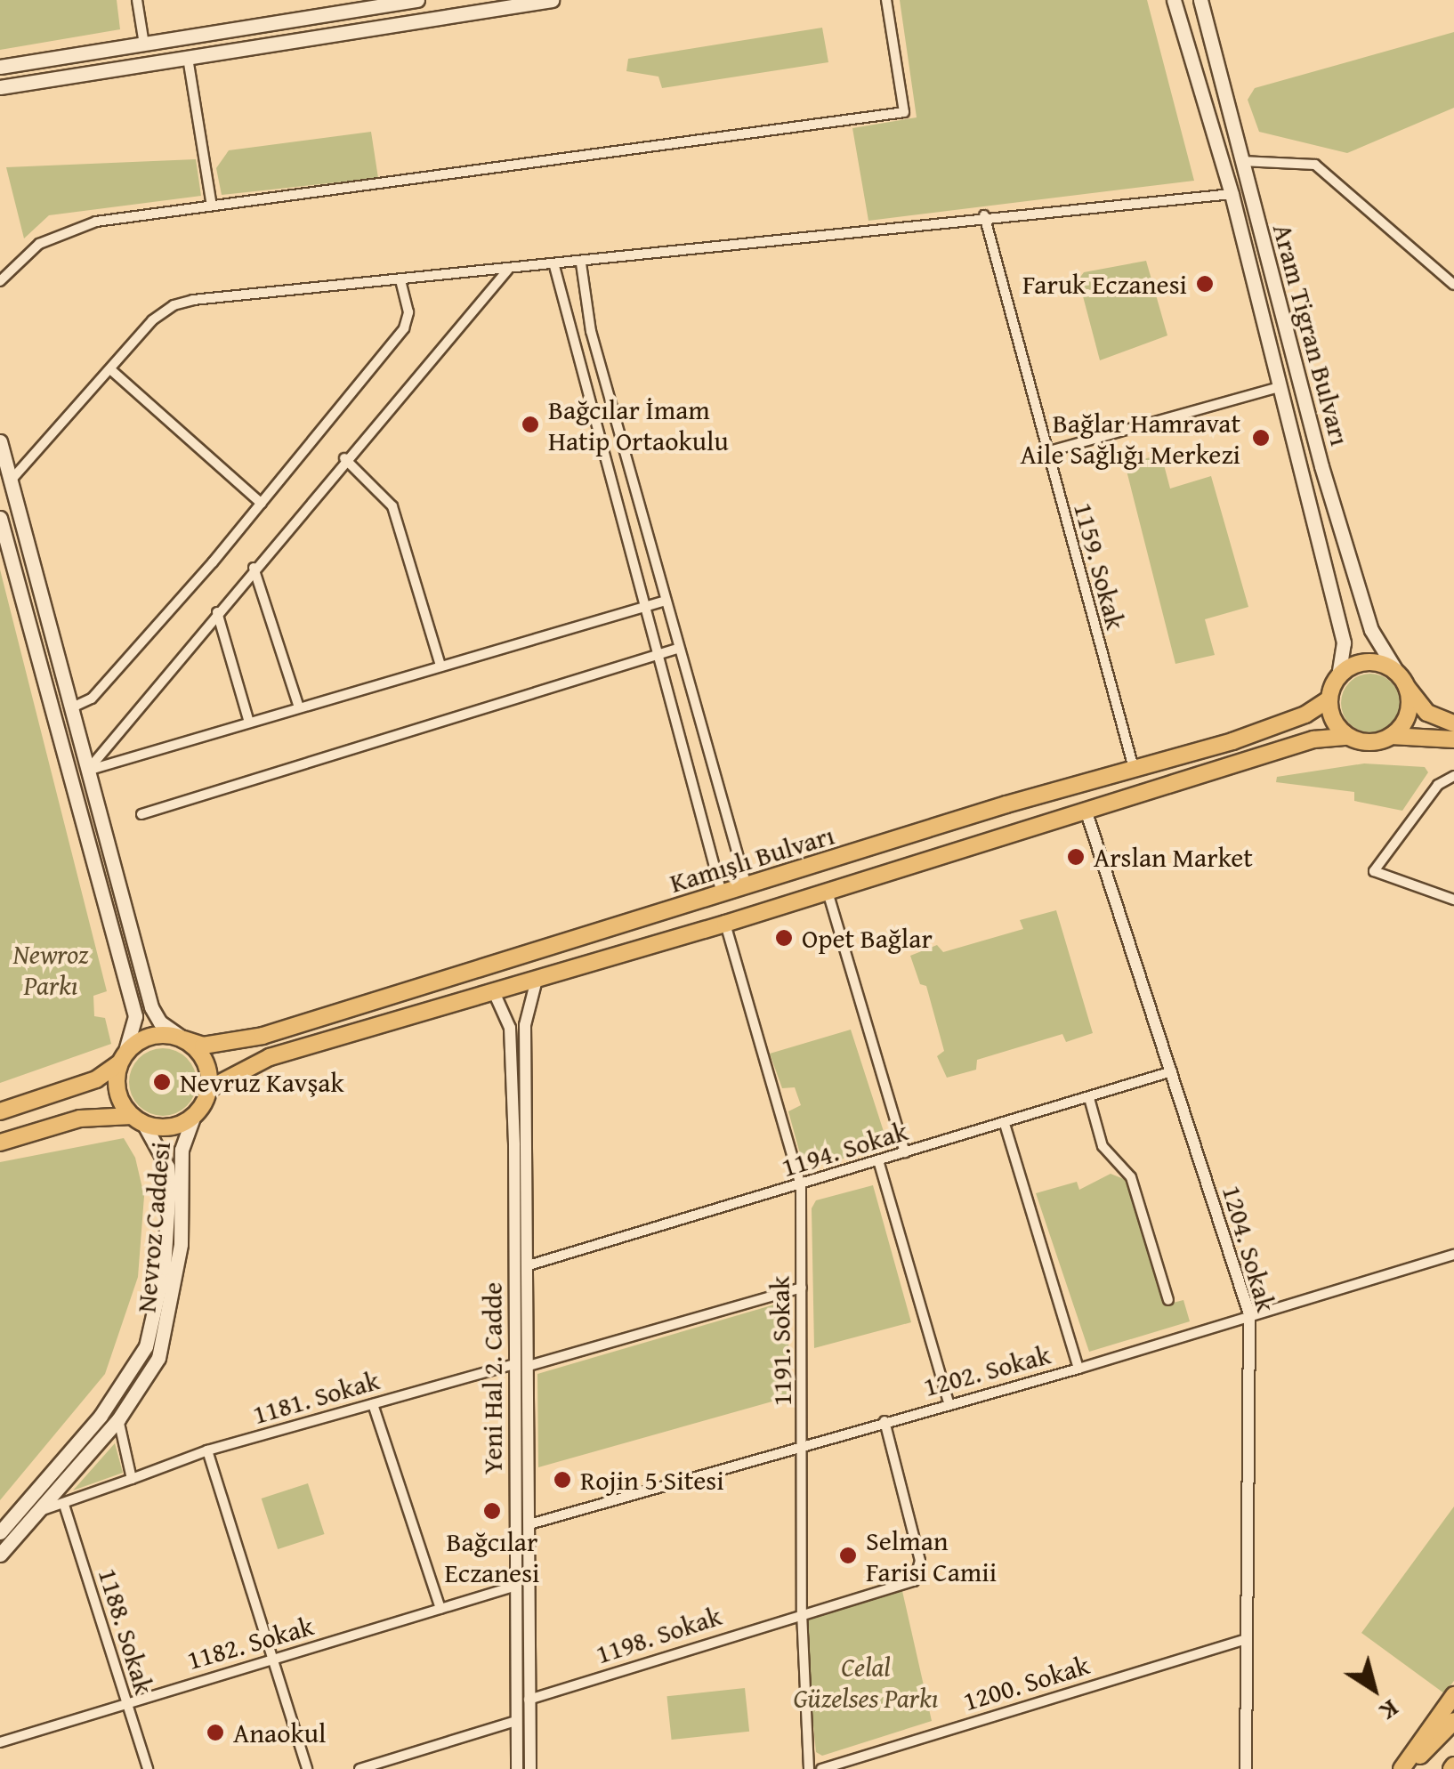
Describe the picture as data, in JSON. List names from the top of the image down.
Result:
{
  "streets": {
    "highway": ["Kamışlı Bulvarı"],
    "main road": ["Aram Tigran Bulvarı", "Nevroz Caddesi"],
    "street": [
      "1159. Sokak",
      "1194. Sokak",
      "1204. Sokak",
      "1191. Sokak",
      "1202. Sokak",
      "Yeni Hal 2. Cadde",
      "1181. Sokak",
      "1188. Sokak",
      "1198. Sokak",
      "1182. Sokak",
      "1200. Sokak"
    ]
  },
  "crossings": [
    ["Aram Tigran Bulvarı", "Kamışlı Bulvarı"],
    ["1159. Sokak", "Kamışlı Bulvarı"],
    ["Kamışlı Bulvarı", "Nevroz Caddesi"],
    ["Kamışlı Bulvarı", "1204. Sokak"],
    ["Kamışlı Bulvarı", "1191. Sokak"],
    ["Kamışlı Bulvarı", "Yeni Hal 2. Cadde"],
    ["1194. Sokak", "1204. Sokak"],
    ["1194. Sokak", "1191. Sokak"],
    ["1204. Sokak", "1202. Sokak"],
    ["1204. Sokak", "1200. Sokak"],
    ["1191. Sokak", "1202. Sokak"],
    ["1191. Sokak", "1198. Sokak"],
    ["1202. Sokak", "1198. Sokak"],
    ["Yeni Hal 2. Cadde", "1181. Sokak"],
    ["Yeni Hal 2. Cadde", "1182. Sokak"],
    ["1188. Sokak", "1182. Sokak"]
  ],
  "parks": ["Newroz Parkı", "Celal Güzelses Parkı"],
  "places": [
    "Faruk Eczanesi",
    "Bağcılar İmam Hatip Ortaokulu",
    "Bağlar Hamravat Aile Sağlığı Merkezi",
    "Arslan Market",
    "Opet Bağlar",
    "Nevruz Kavşak",
    "Rojin 5 Sitesi",
    "Bağcılar Eczanesi",
    "Selman Farisi Camii",
    "Anaokul"
  ],
  "north": "bottom right"
}
